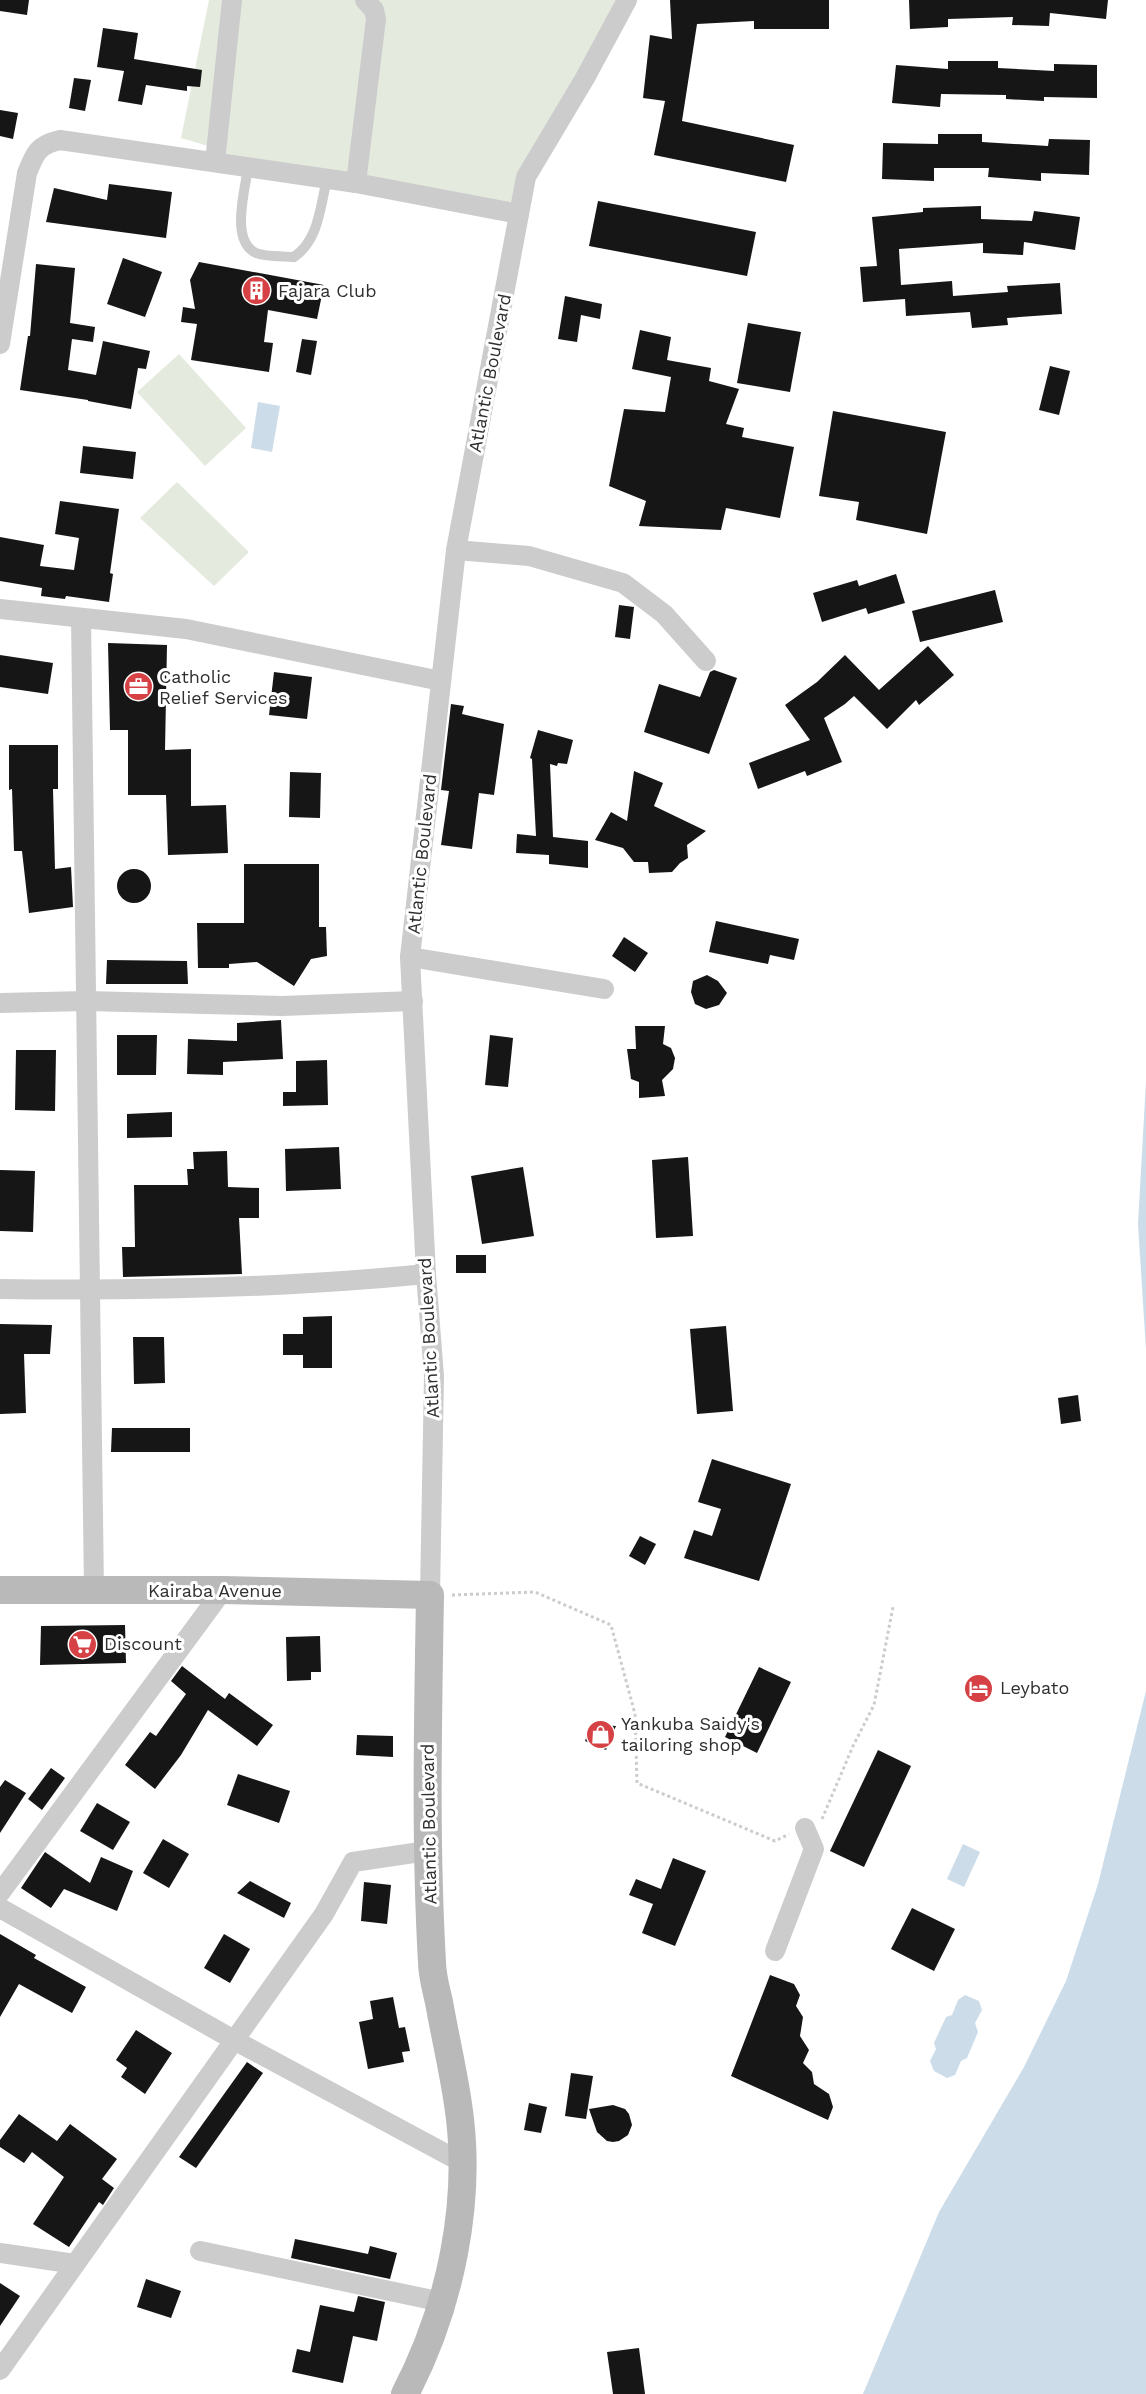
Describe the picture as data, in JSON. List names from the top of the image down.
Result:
{
  "streets": {
    "street": ["Atlantic Boulevard", "Kairaba Avenue"]
  },
  "crossings": [
    ["Atlantic Boulevard", "Kairaba Avenue"]
  ],
  "places": {
    "building": ["Fajara Club"],
    "office": ["Catholic Relief Services"],
    "supermarket": ["Discount"],
    "hotel": ["Leybato"],
    "shop": ["Yankuba Saidy's tailoring shop"]
  }
}
